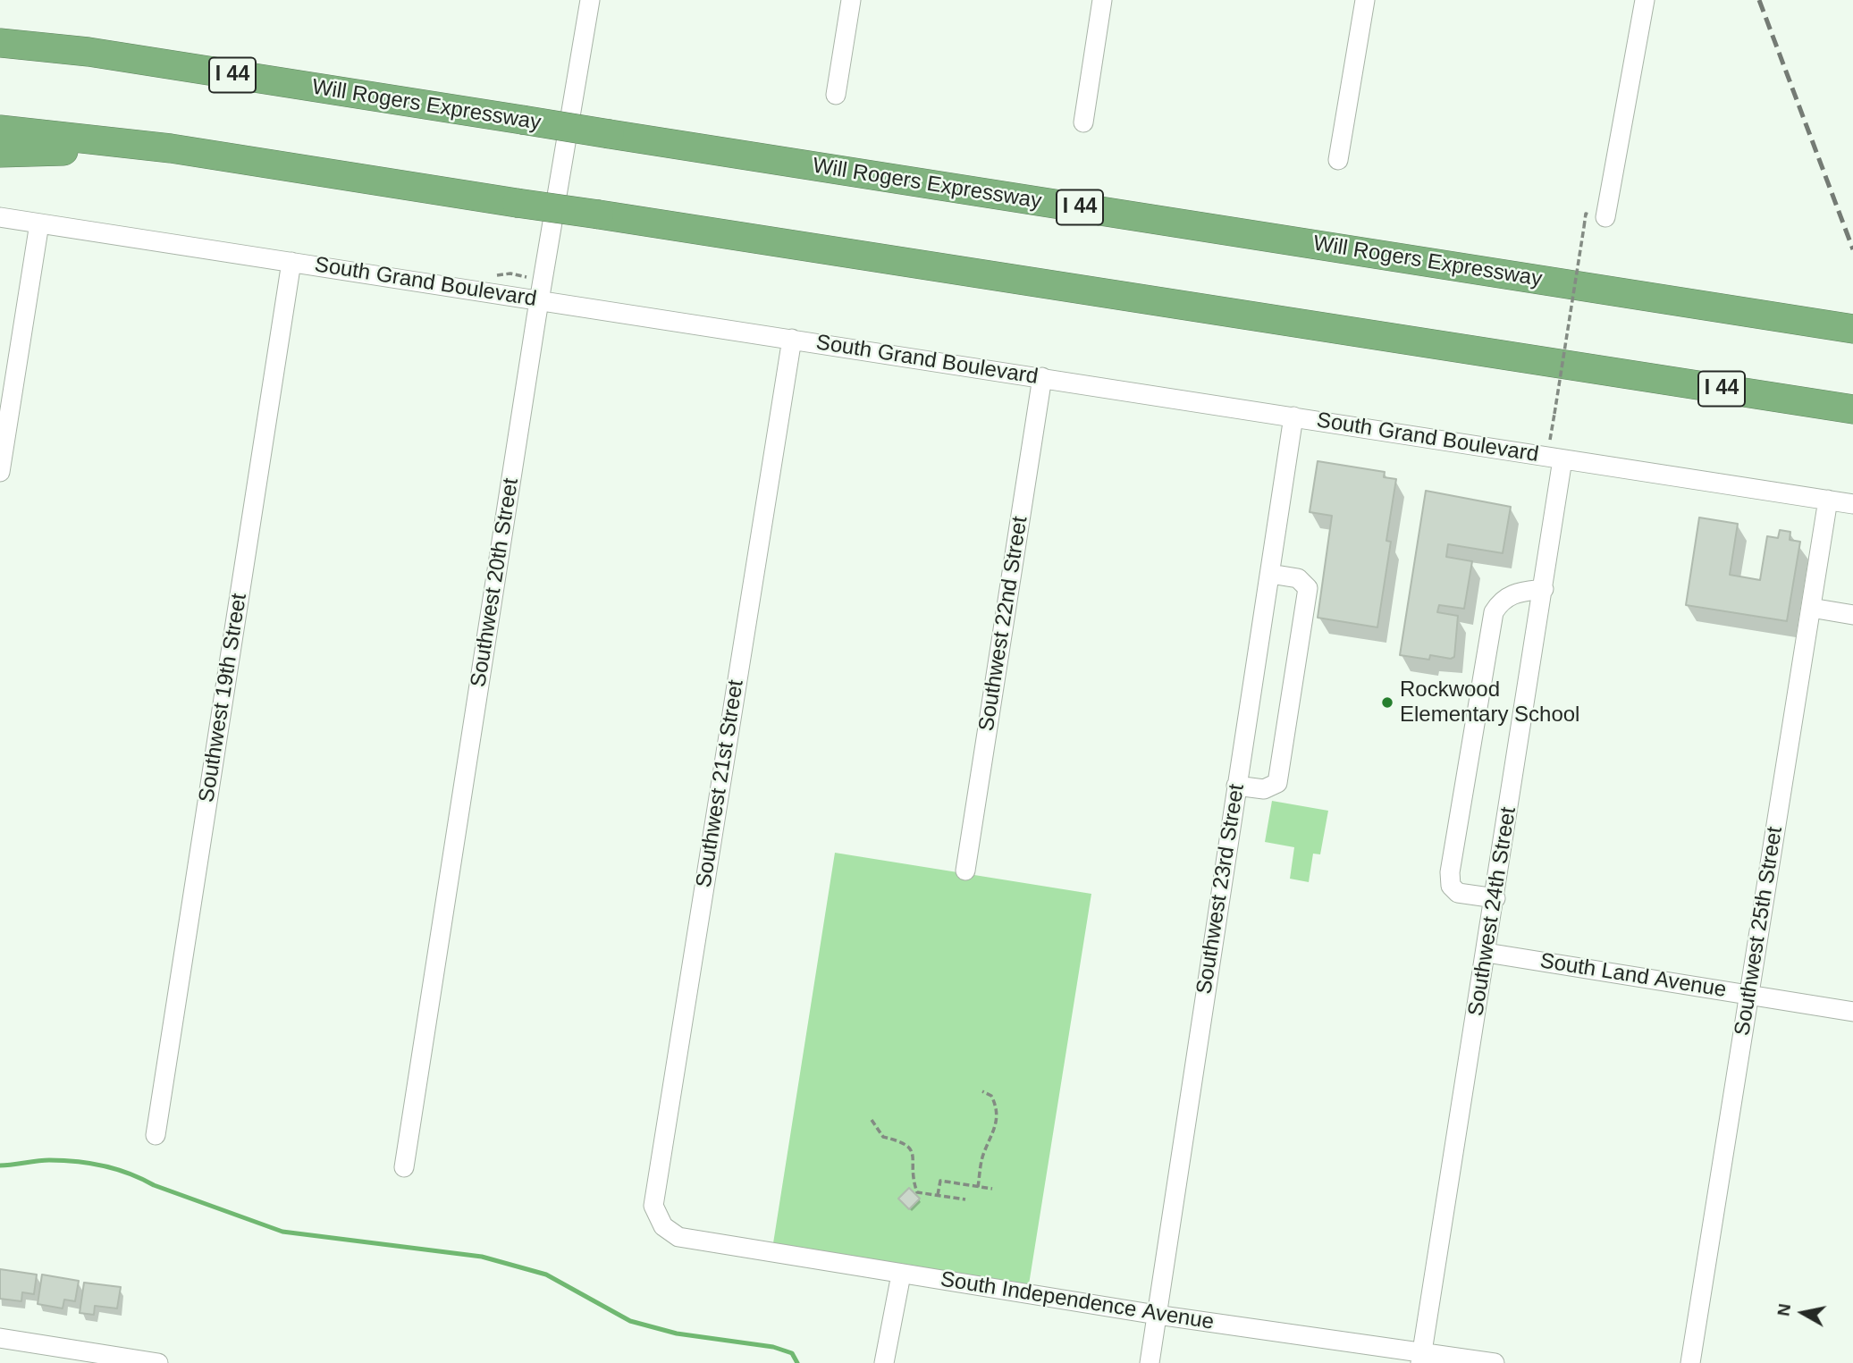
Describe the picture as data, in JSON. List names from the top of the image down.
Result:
{
  "streets": {
    "highway": ["I 44", "Will Rogers Expressway"],
    "street": [
      "South Grand Boulevard",
      "Southwest 20th Street",
      "Southwest 22nd Street",
      "Southwest 19th Street",
      "Southwest 21st Street",
      "Southwest 23rd Street",
      "Southwest 24th Street",
      "Southwest 25th Street",
      "South Land Avenue",
      "South Independence Avenue"
    ]
  },
  "crossings": [
    ["South Grand Boulevard", "Southwest 20th Street"],
    ["South Grand Boulevard", "Southwest 22nd Street"],
    ["South Grand Boulevard", "Southwest 19th Street"],
    ["South Grand Boulevard", "Southwest 21st Street"],
    ["South Grand Boulevard", "Southwest 23rd Street"],
    ["South Grand Boulevard", "Southwest 24th Street"],
    ["South Grand Boulevard", "Southwest 25th Street"],
    ["Southwest 21st Street", "South Independence Avenue"],
    ["Southwest 23rd Street", "South Independence Avenue"],
    ["Southwest 24th Street", "South Land Avenue"],
    ["Southwest 24th Street", "South Independence Avenue"],
    ["Southwest 25th Street", "South Land Avenue"]
  ],
  "places": ["Rockwood Elementary School"],
  "north": "left"
}
